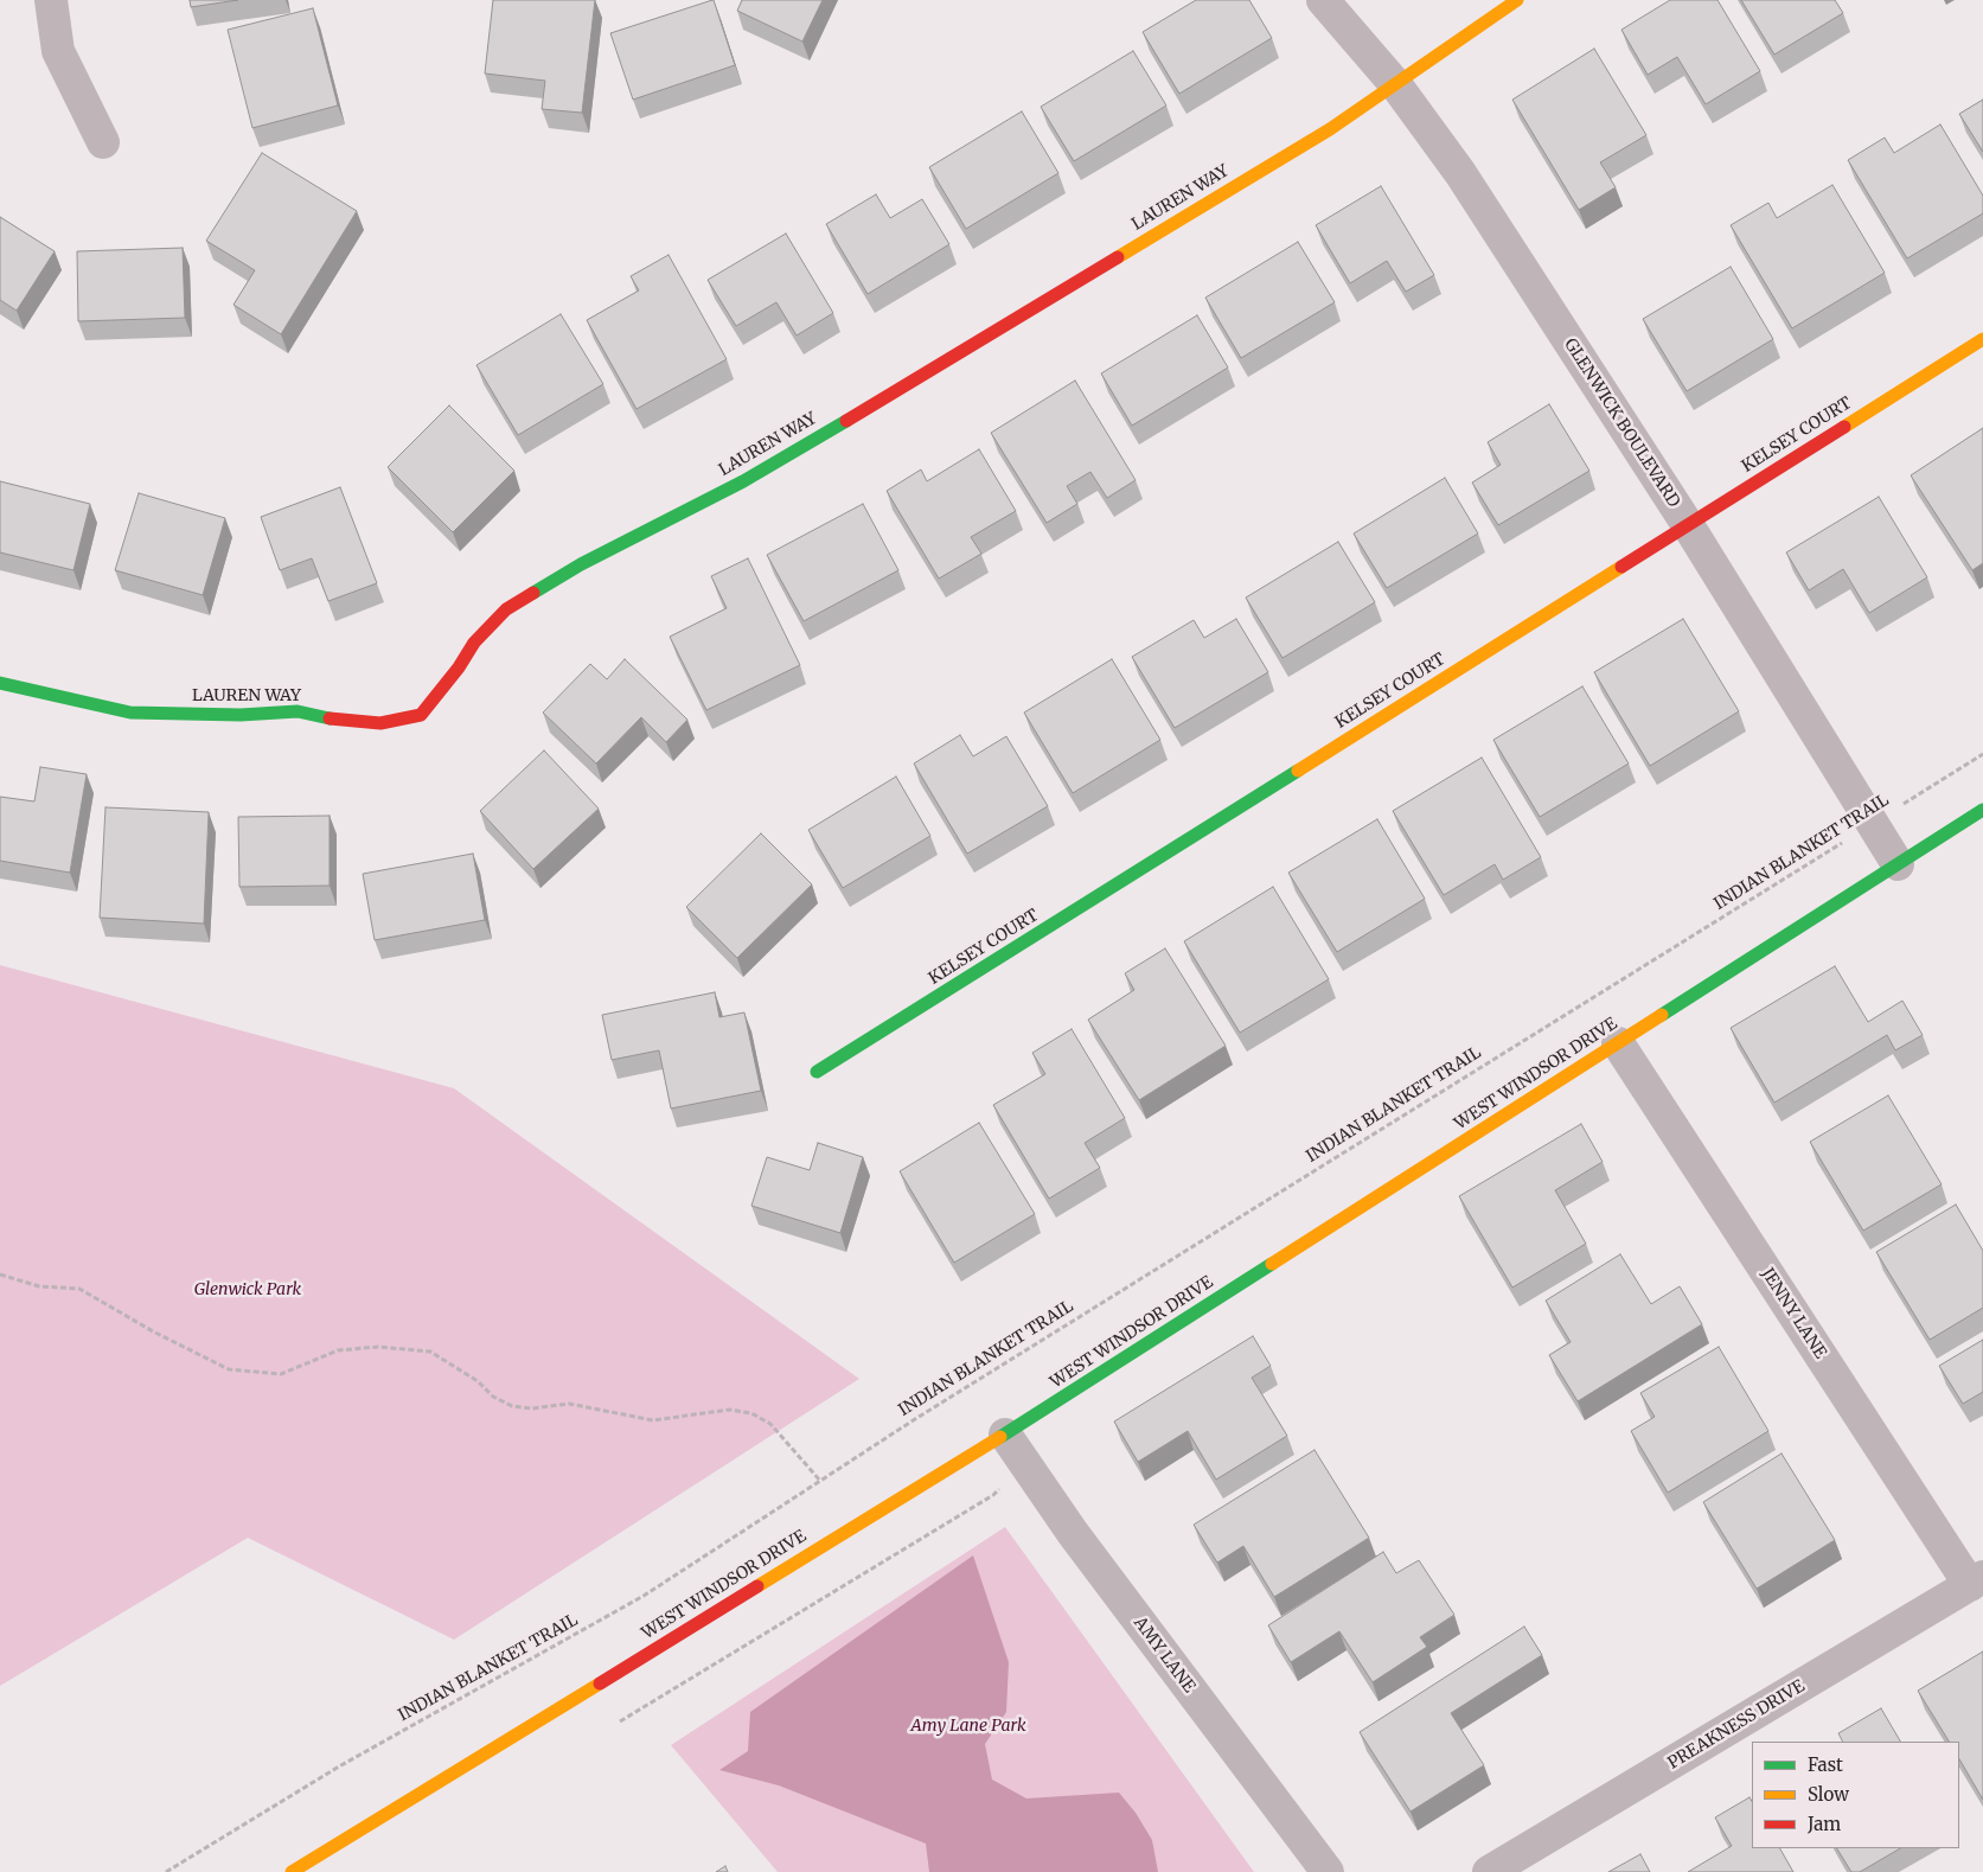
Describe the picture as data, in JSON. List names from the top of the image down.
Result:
{
  "streets": {
    "street": [
      "LAUREN WAY",
      "GLENWICK BOULEVARD",
      "KELSEY COURT",
      "WEST WINDSOR DRIVE",
      "JENNY LANE",
      "AMY LANE",
      "PREAKNESS DRIVE"
    ],
    "path": ["INDIAN BLANKET TRAIL"]
  },
  "crossings": [
    ["LAUREN WAY", "GLENWICK BOULEVARD"],
    ["GLENWICK BOULEVARD", "KELSEY COURT"],
    ["GLENWICK BOULEVARD", "INDIAN BLANKET TRAIL"],
    ["GLENWICK BOULEVARD", "WEST WINDSOR DRIVE"],
    ["WEST WINDSOR DRIVE", "JENNY LANE"],
    ["WEST WINDSOR DRIVE", "AMY LANE"],
    ["JENNY LANE", "PREAKNESS DRIVE"]
  ],
  "parks": ["Glenwick Park", "Amy Lane Park"],
  "legend": ["Fast", "Slow", "Jam"]
}
